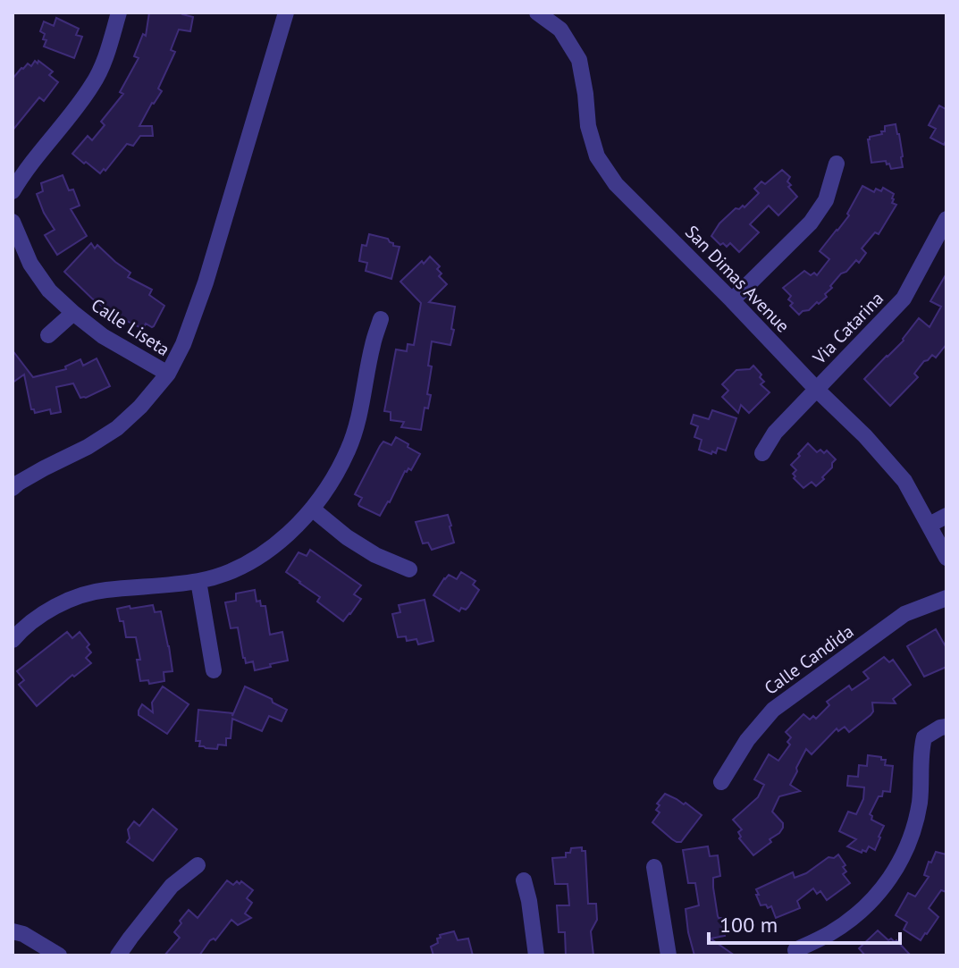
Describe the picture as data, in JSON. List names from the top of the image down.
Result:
{
  "streets": {
    "street": [
      "San Dimas Avenue",
      "Calle Liseta",
      "Via Catarina",
      "Calle Candida"
    ]
  },
  "crossings": [
    ["San Dimas Avenue", "Via Catarina"]
  ],
  "scale_bar": "100 m"
}
